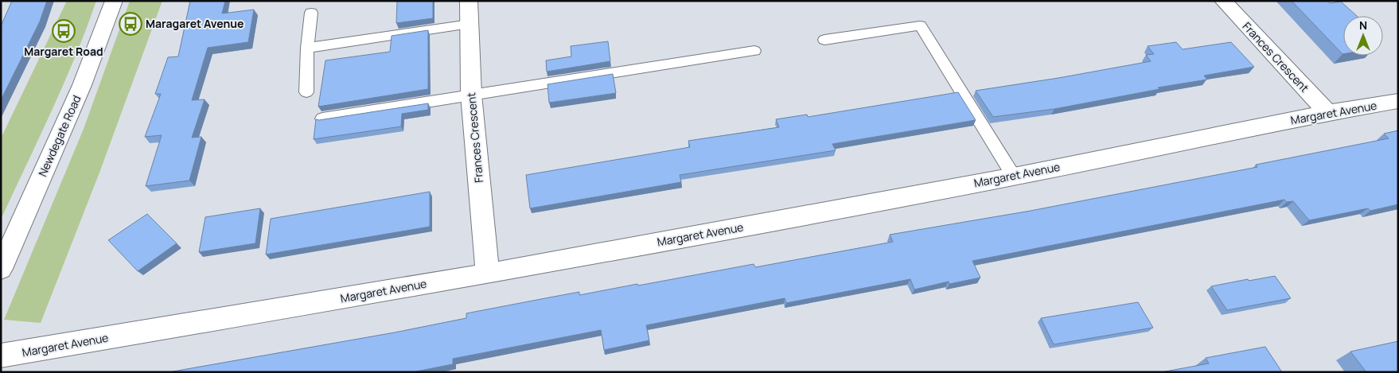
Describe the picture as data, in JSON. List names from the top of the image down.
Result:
{
  "streets": {
    "street": ["Frances Crescent", "Margaret Avenue", "Newdegate Road"]
  },
  "crossings": [
    ["Frances Crescent", "Margaret Avenue"]
  ],
  "places": {
    "bus stop": ["Maragaret Avenue", "Margaret Road"]
  },
  "north": "top"
}
